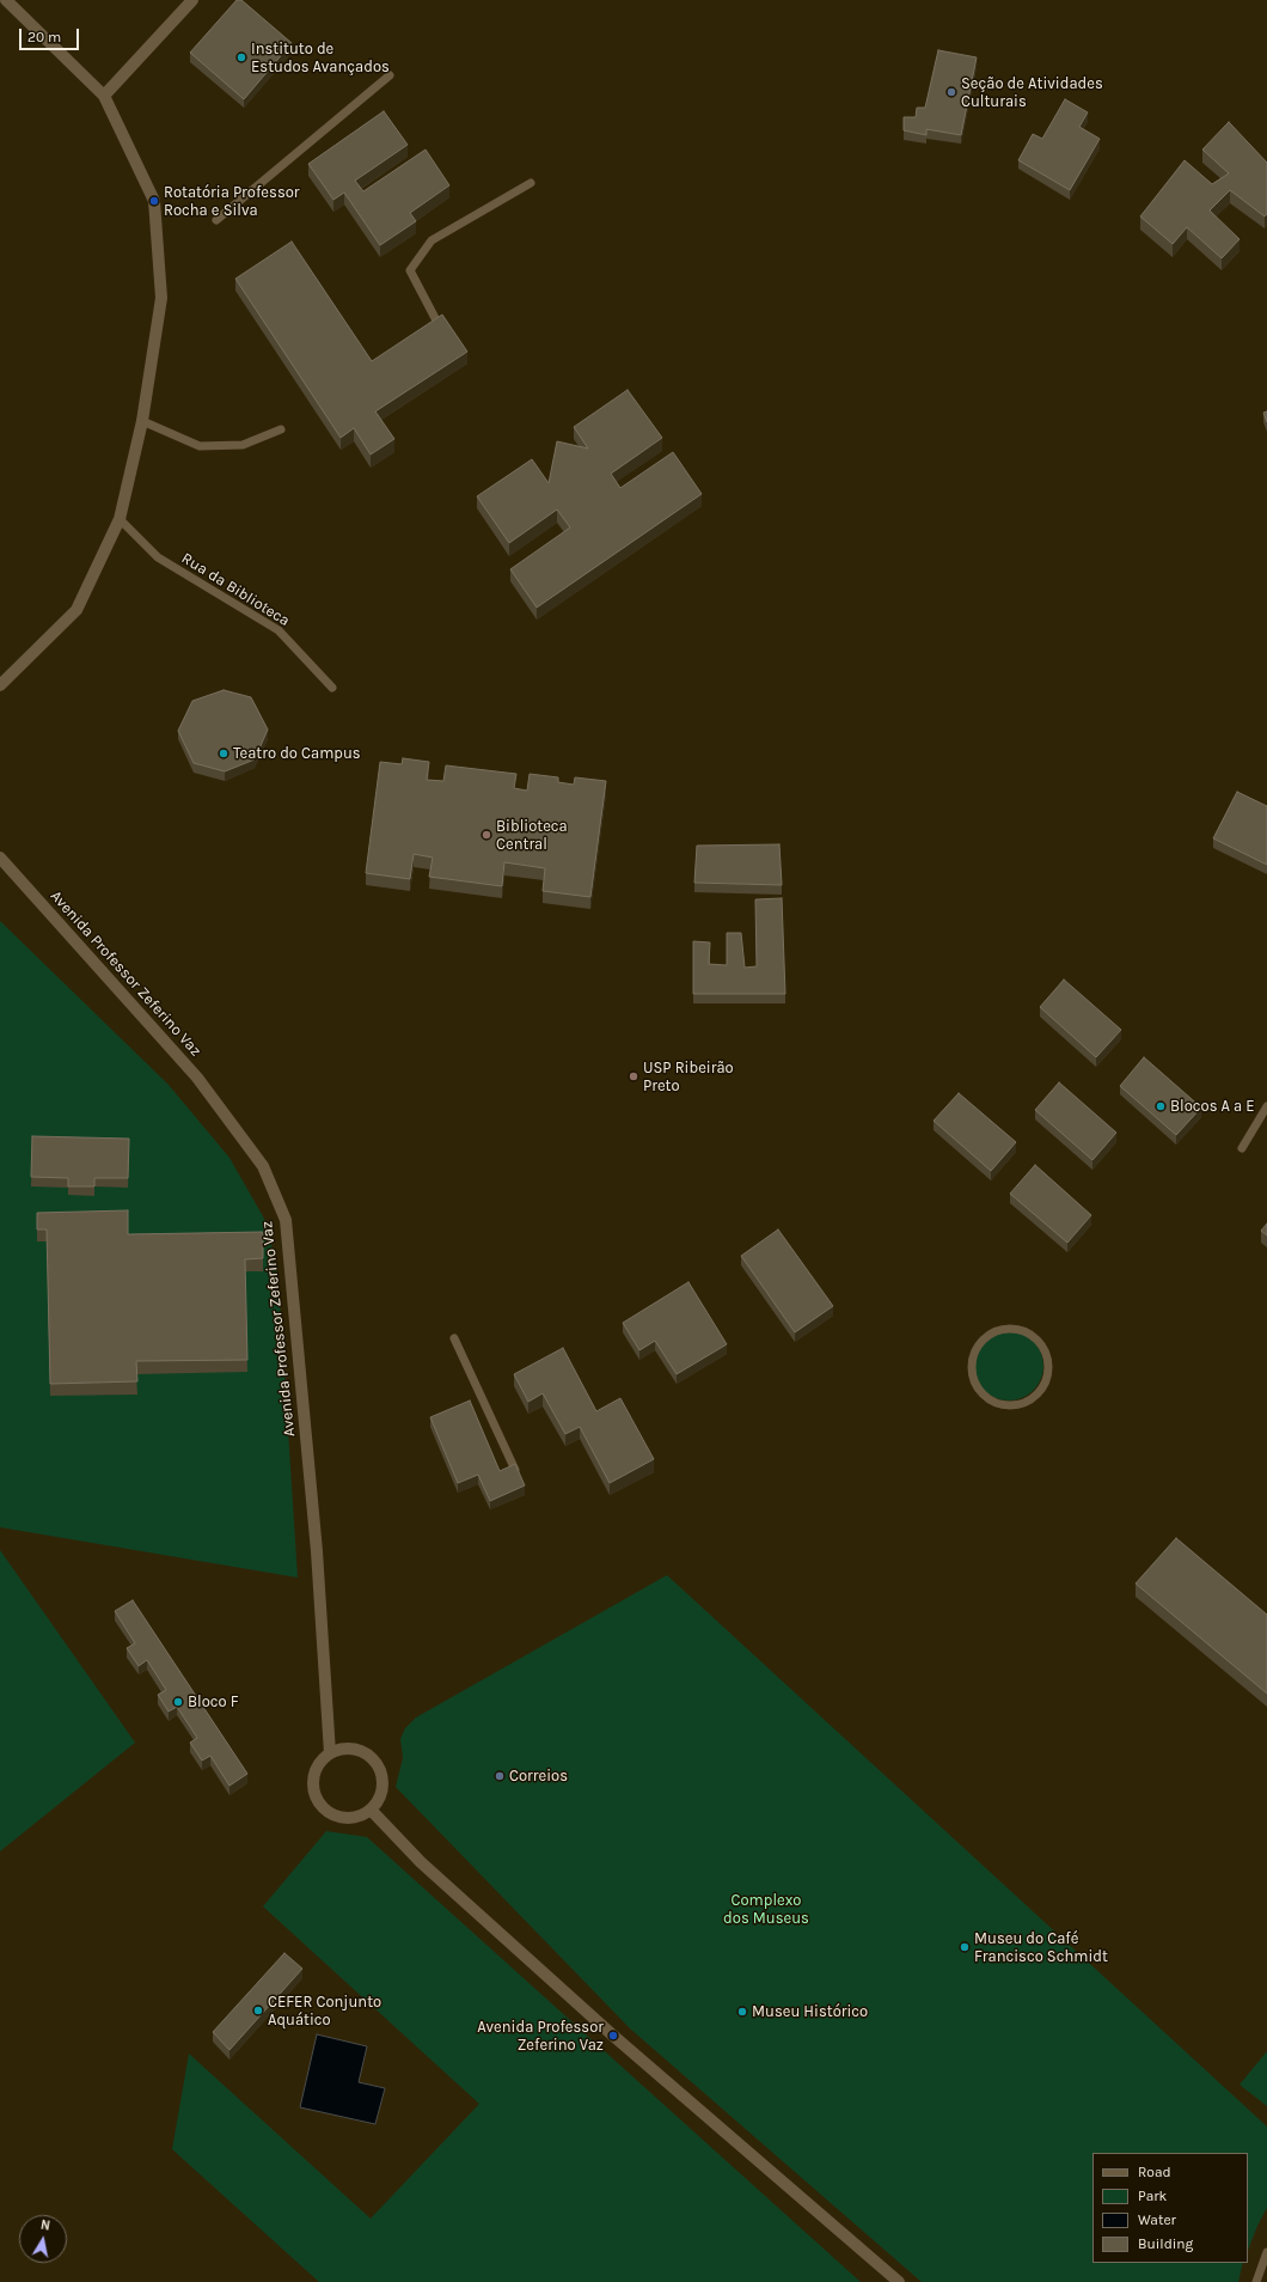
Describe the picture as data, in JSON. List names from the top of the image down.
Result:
{
  "streets": {
    "street": ["Avenida Professor Zeferino Vaz"],
    "lane": ["Rua da Biblioteca"]
  },
  "parks": ["Complexo dos Museus"],
  "places": [
    "Instituto de Estudos Avançados",
    "Seção de Atividades Culturais",
    "Rotatória Professor Rocha e Silva",
    "Teatro do Campus",
    "Biblioteca Central",
    "USP Ribeirão Preto",
    "Blocos A a E",
    "Bloco F",
    "Correios",
    "Museu do Café Francisco Schmidt",
    "CEFER Conjunto Aquático",
    "Museu Histórico",
    "Avenida Professor Zeferino Vaz"
  ],
  "legend": [
    "Road",
    "Park",
    "Water",
    "Building"
  ],
  "scale_bar": "20 m",
  "north": "top"
}
